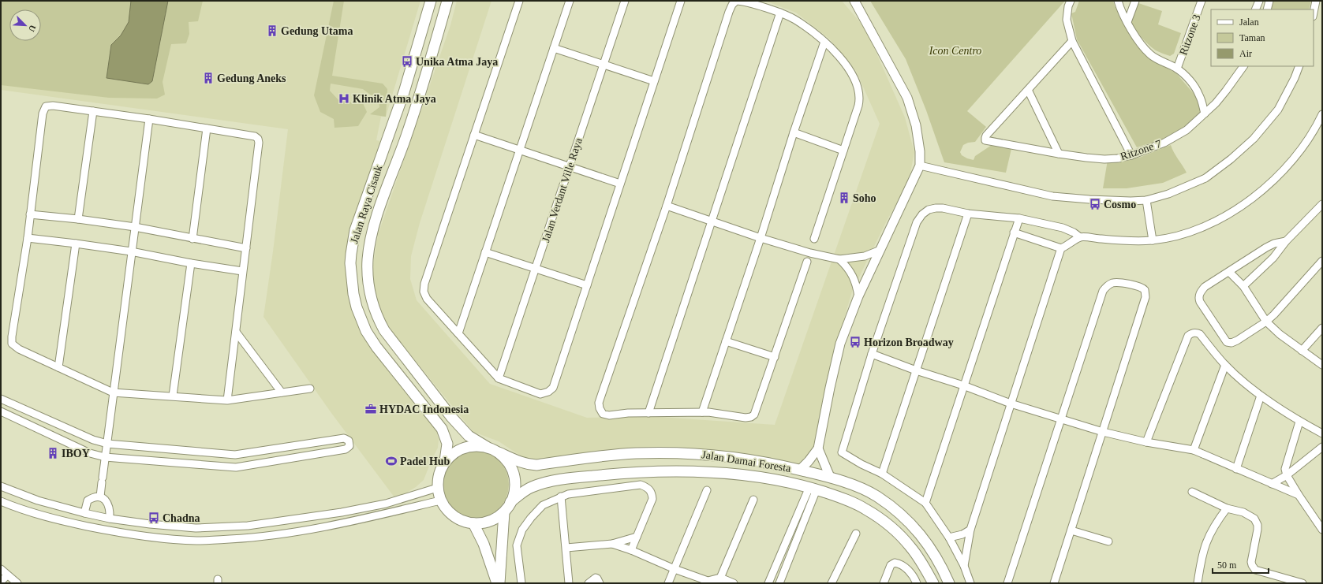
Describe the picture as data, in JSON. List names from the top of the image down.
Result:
{
  "streets": {
    "main road": ["Jalan Raya Cisauk", "Jalan Damai Foresta"],
    "street": ["Ritzone 3", "Ritzone 7", "Jalan Verdant Ville Raya"]
  },
  "crossings": [
    ["Jalan Raya Cisauk", "Jalan Damai Foresta"]
  ],
  "parks": ["Icon Centro"],
  "places": {
    "building": [
      "Gedung Utama",
      "Gedung Aneks",
      "Soho",
      "IBOY"
    ],
    "bus stop": [
      "Unika Atma Jaya",
      "Cosmo",
      "Horizon Broadway",
      "Chadna"
    ],
    "hospital": ["Klinik Atma Jaya"],
    "office": ["HYDAC Indonesia"],
    "sports": ["Padel Hub"]
  },
  "legend": ["Jalan", "Taman", "Air"],
  "scale_bar": "50 m",
  "north": "bottom right"
}
